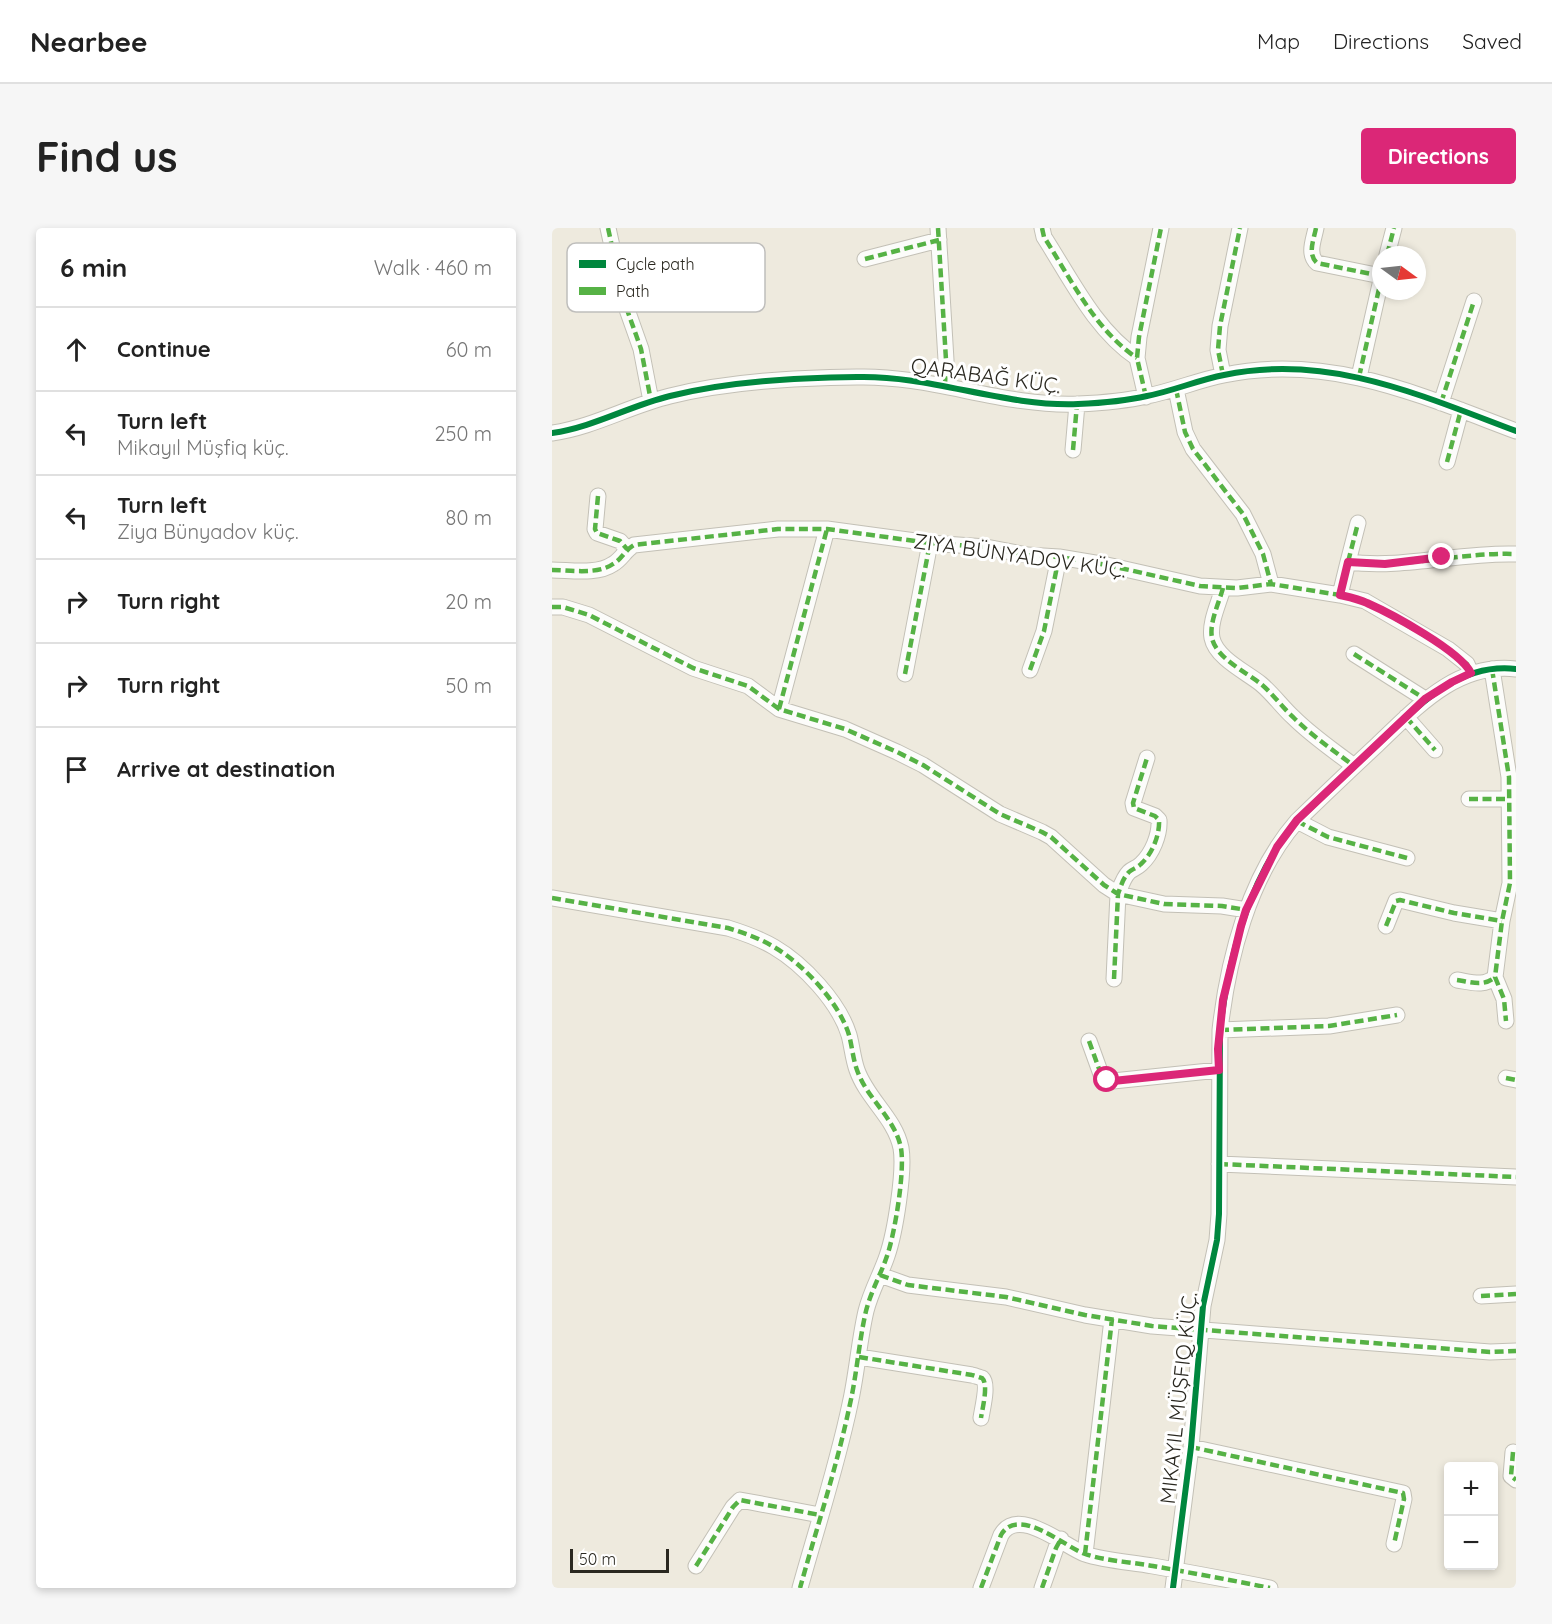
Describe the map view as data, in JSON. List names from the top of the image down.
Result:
{
  "streets": {
    "street": ["QARABAĞ KÜÇ.", "ZIYA BÜNYADOV KÜÇ."],
    "cycle path": ["MIKAYIL MÜŞFIQ KÜÇ."]
  },
  "legend": ["Cycle path", "Path"],
  "scale_bar": "50 m",
  "north": "right",
  "page": {
    "header": "Nearbee",
    "nav": ["Map", "Directions", "Saved"],
    "buttons": "Directions",
    "title": "Find us",
    "heading": ["6 min", "Walk · 460 m"],
    "list": [
      ["Continue", "60 m"],
      ["Turn left", "Mikayıl Müşfiq küç.", "250 m"],
      ["Turn left", "Ziya Bünyadov küç.", "80 m"],
      ["Turn right", "20 m"],
      ["Turn right", "50 m"],
      "Arrive at destination"
    ],
    "map_buttons": ["+", "−"],
    "scale": "50 m"
  }
}
